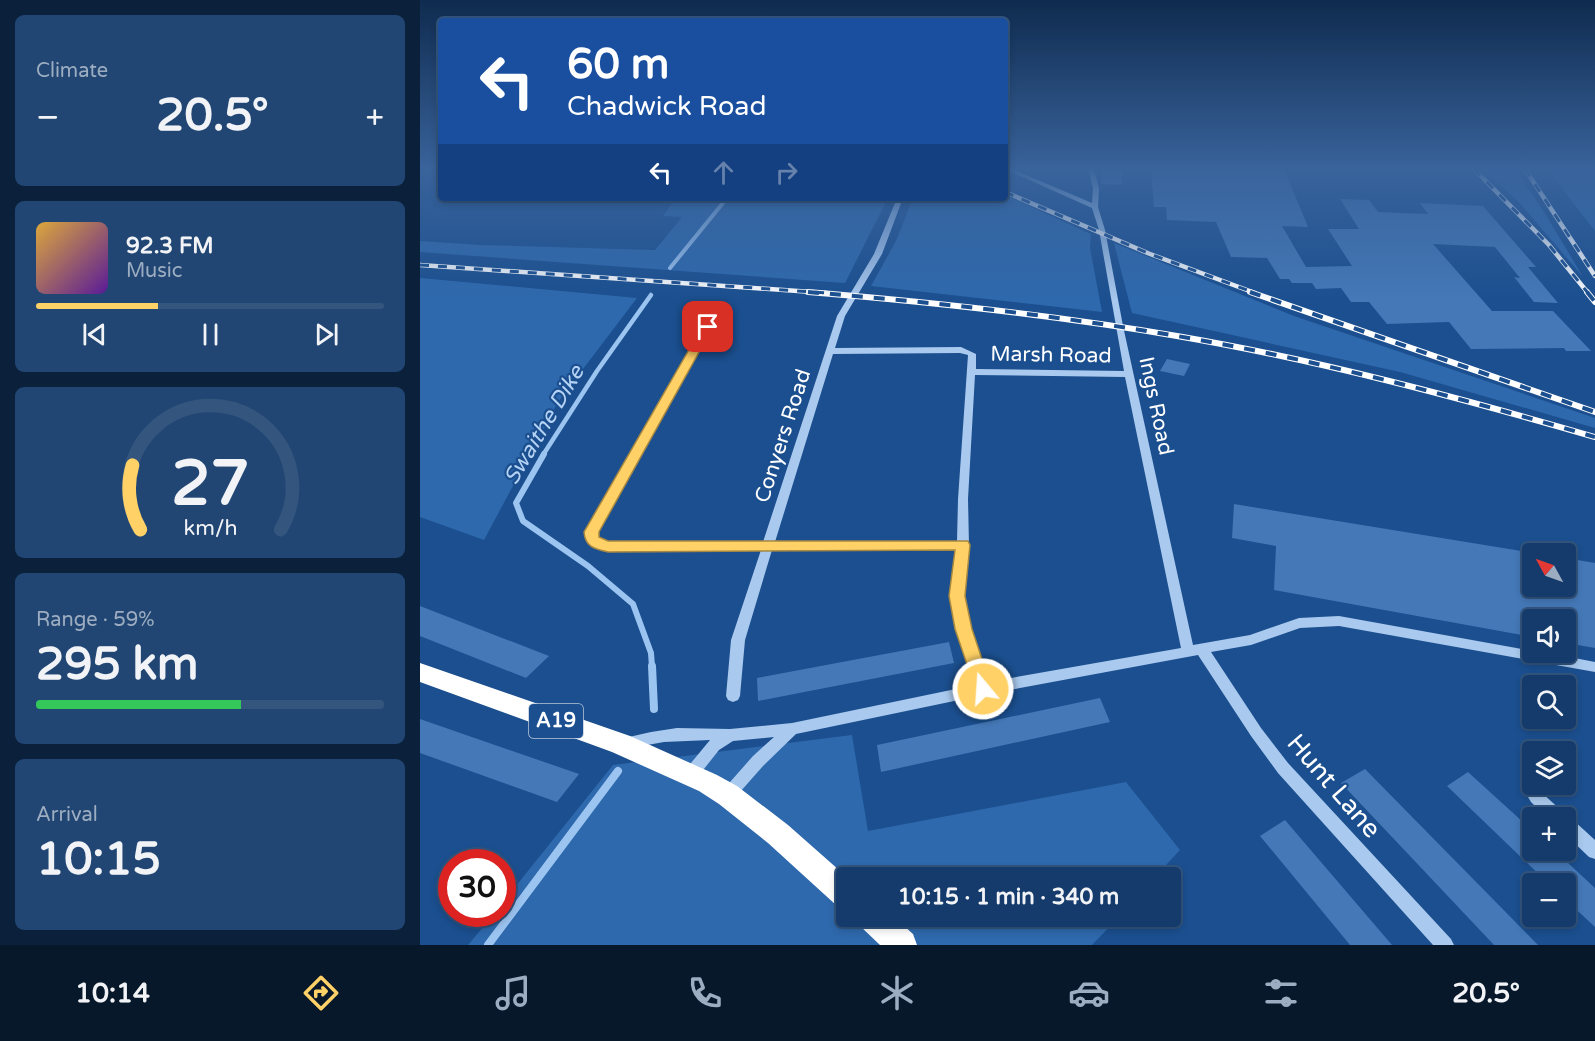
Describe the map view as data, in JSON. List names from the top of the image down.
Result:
{
  "streets": {
    "highway": ["A19"],
    "street": [
      "Marsh Road",
      "Ings Road",
      "Conyers Road",
      "Hunt Lane"
    ]
  },
  "crossings": [
    ["Marsh Road", "Ings Road"],
    ["Ings Road", "Hunt Lane"]
  ],
  "water": ["Swaithe Dike"],
  "north": "top left",
  "page": {
    "tile": [
      "Climate",
      ["Range · 59%", "295 km"],
      ["Arrival", "10:15"]
    ],
    "turn": ["60 m", "Chadwick Road"],
    "heat": ["−", "20.5°", "+"],
    "song": ["92.3 FM", "Music"],
    "map_buttons": ["+", "−"],
    "limit": "30",
    "trip": "10:15 · 1 min · 340 m",
    "tabs": ["10:14", "20.5°"],
    "gauge": ["27", "km/h"]
  }
}
